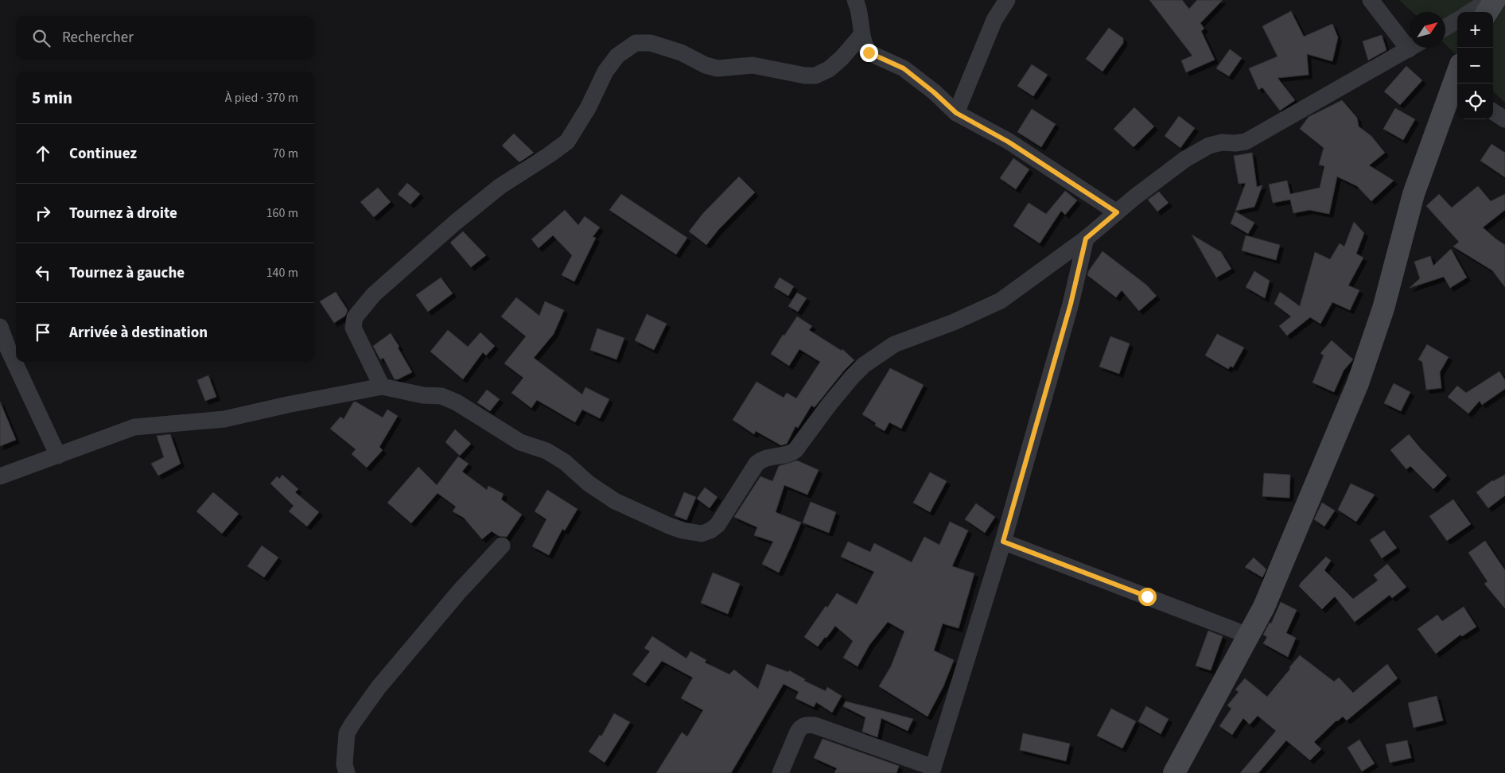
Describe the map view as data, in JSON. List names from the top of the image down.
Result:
{
  "north": "top right",
  "page": {
    "map_buttons": ["+", "−"],
    "search": "Rechercher",
    "heading": ["5 min", "À pied · 370 m"],
    "list": [
      ["Continuez", "70 m"],
      ["Tournez à droite", "160 m"],
      ["Tournez à gauche", "140 m"],
      "Arrivée à destination"
    ]
  }
}
